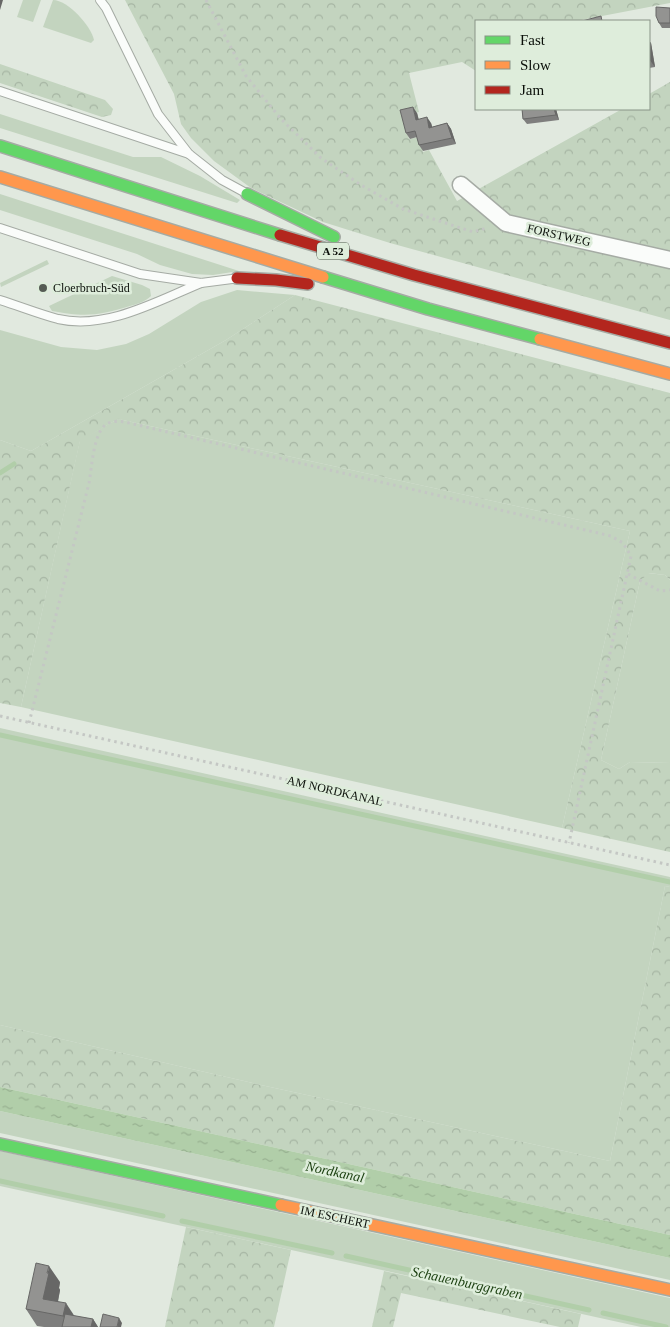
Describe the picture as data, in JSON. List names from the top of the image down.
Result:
{
  "streets": {
    "main road": ["A 52", "IM ESCHERT"],
    "street": ["FORSTWEG"],
    "path": ["AM NORDKANAL"]
  },
  "water": ["Nordkanal", "Schauenburggraben"],
  "places": ["Cloerbruch-Süd"],
  "legend": ["Fast", "Slow", "Jam"]
}
